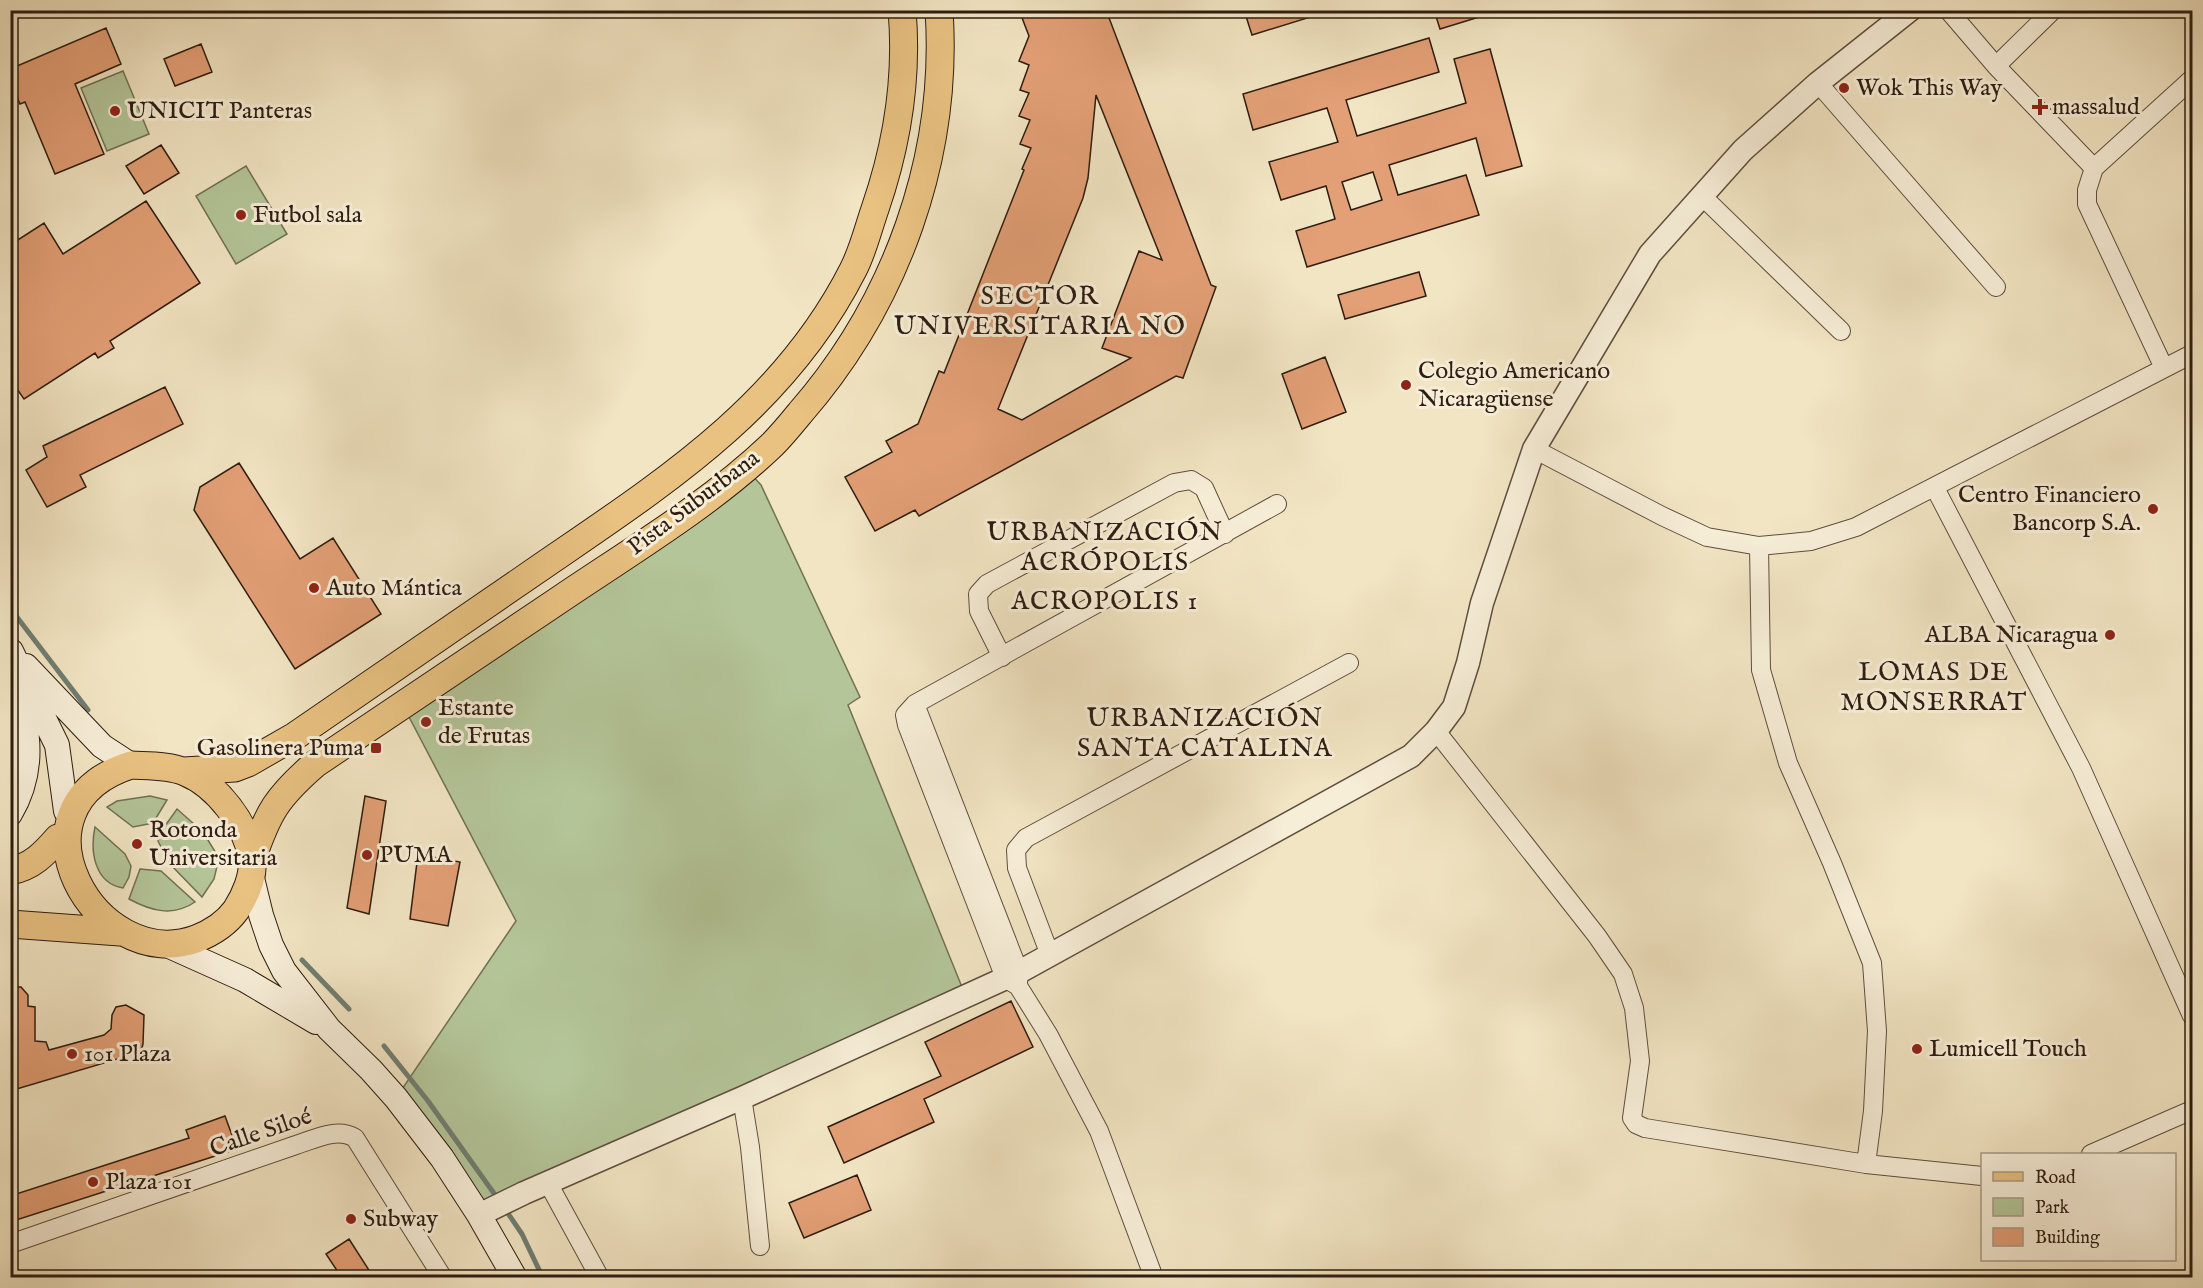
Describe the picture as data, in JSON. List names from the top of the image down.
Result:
{
  "streets": {
    "main road": ["Pista Suburbana"],
    "street": ["Calle Siloé"]
  },
  "districts": [
    "SECTOR UNIVERSITARIA NO",
    "URBANIZACIÓN ACRÓPOLIS",
    "ACROPOLIS 1",
    "LOMAS DE MONSERRAT",
    "URBANIZACIÓN SANTA CATALINA"
  ],
  "places": {
    "other": [
      "Wok This Way",
      "UNICIT Panteras",
      "Futbol sala",
      "Colegio Americano Nicaragüense",
      "Centro Financiero Bancorp S.A.",
      "Auto Mántica",
      "ALBA Nicaragua",
      "Estante de Frutas",
      "Rotonda Universitaria",
      "PUMA",
      "Lumicell Touch",
      "101 Plaza",
      "Plaza 101",
      "Subway"
    ],
    "health": ["massalud"],
    "transit": ["Gasolinera Puma"]
  },
  "legend": ["Road", "Park", "Building"]
}
